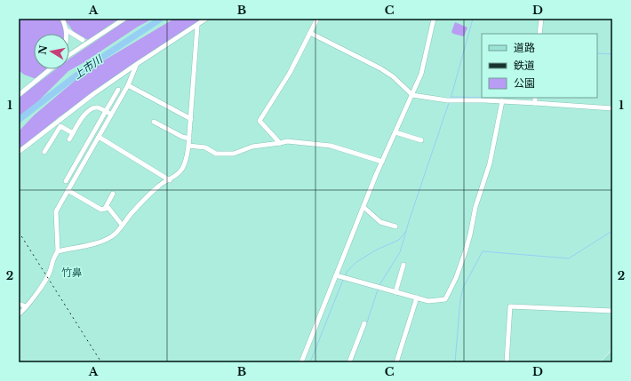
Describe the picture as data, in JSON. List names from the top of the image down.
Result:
{
  "districts": ["竹鼻"],
  "water": ["上市川"],
  "legend": ["道路", "鉄道", "公園"],
  "north": "left",
  "grid": {
    "columns": [
      "A",
      "B",
      "C",
      "D"
    ],
    "rows": ["1", "2"]
  }
}
